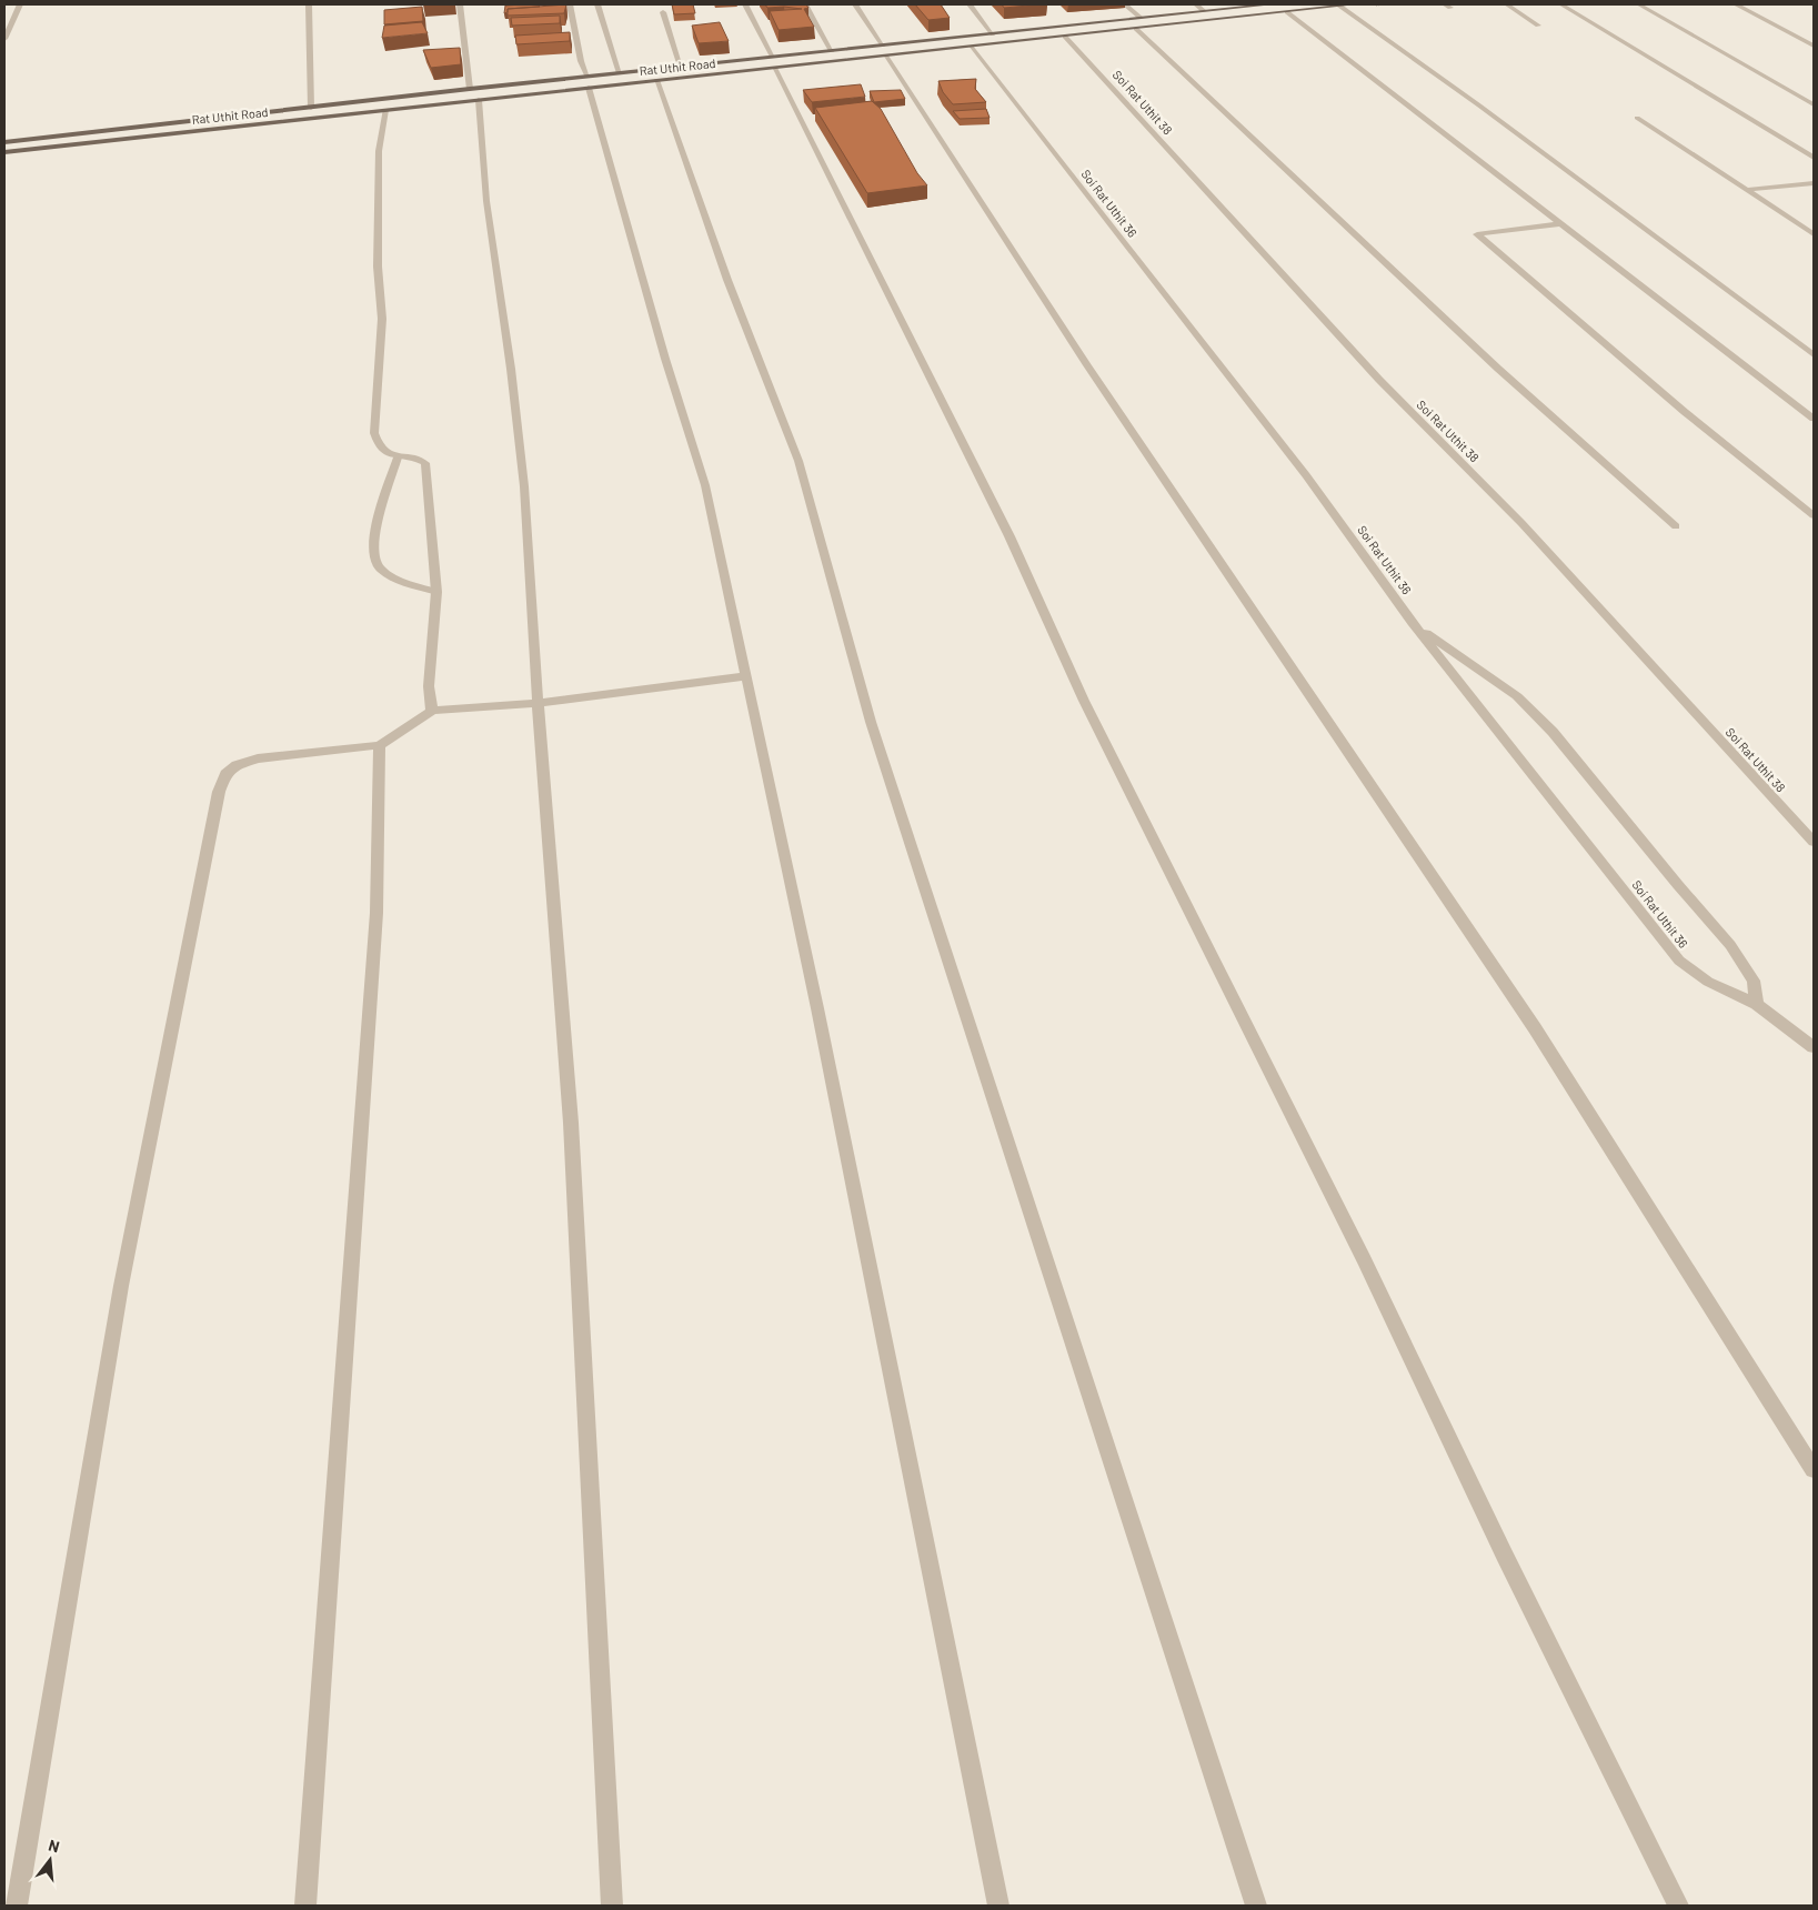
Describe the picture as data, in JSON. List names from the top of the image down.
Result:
{
  "streets": {
    "main road": ["Rat Uthit Road"],
    "street": ["Soi Rat Uthit 38", "Soi Rat Uthit 36"]
  },
  "crossings": [
    ["Rat Uthit Road", "Soi Rat Uthit 38"],
    ["Rat Uthit Road", "Soi Rat Uthit 36"]
  ],
  "north": "top"
}
